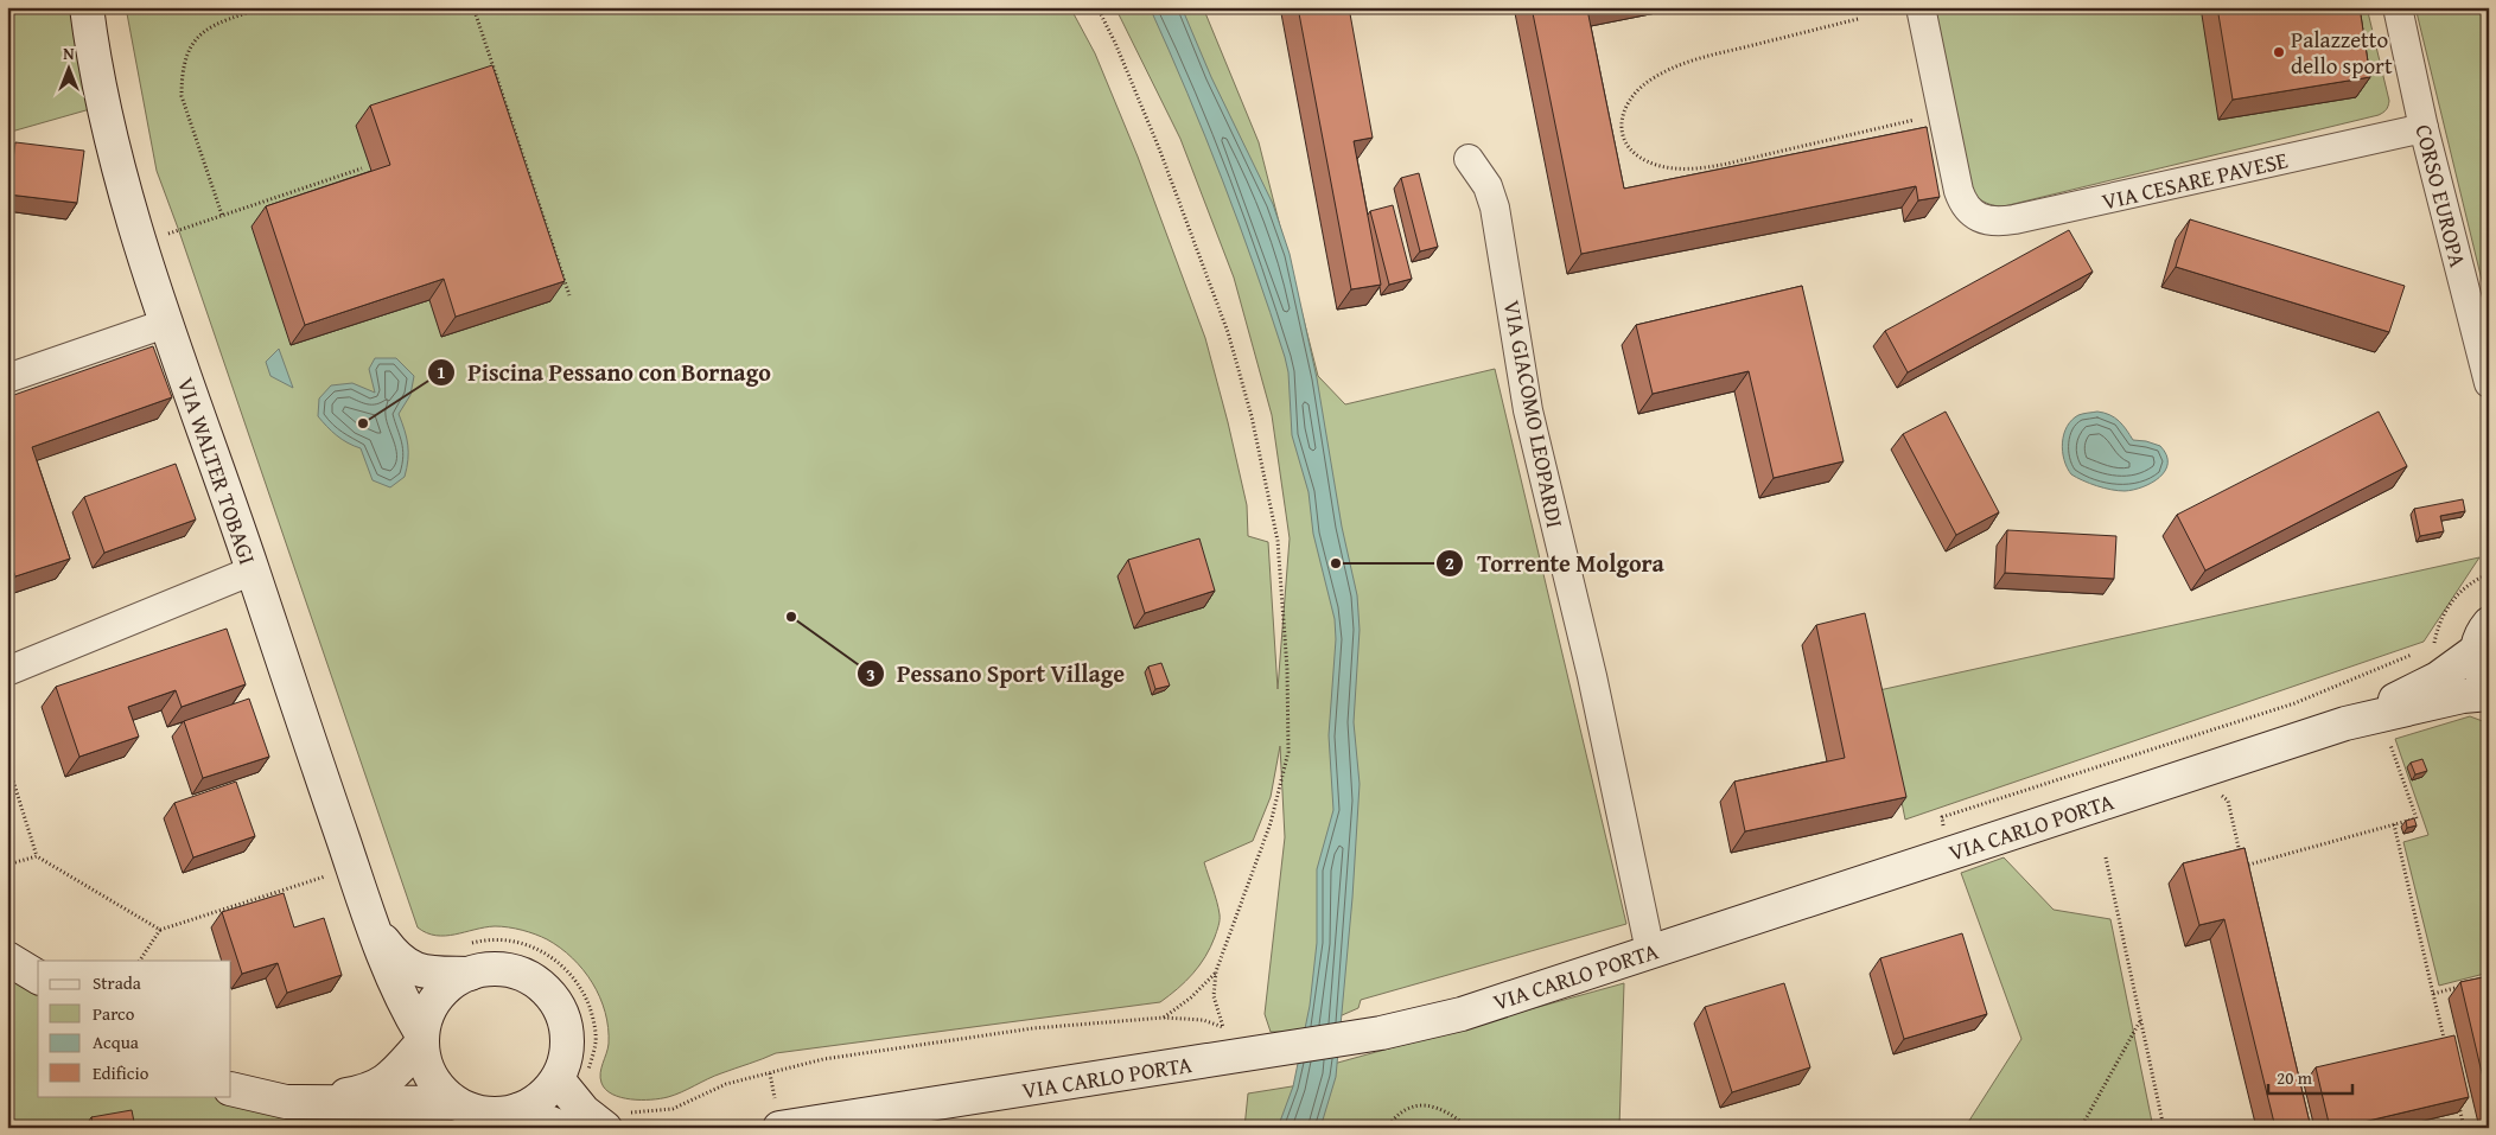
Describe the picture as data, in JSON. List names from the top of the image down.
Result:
{
  "streets": {
    "street": [
      "VIA CESARE PAVESE",
      "CORSO EUROPA",
      "VIA GIACOMO LEOPARDI",
      "VIA WALTER TOBAGI",
      "VIA CARLO PORTA"
    ]
  },
  "crossings": [
    ["VIA CESARE PAVESE", "CORSO EUROPA"],
    ["VIA GIACOMO LEOPARDI", "VIA CARLO PORTA"]
  ],
  "places": [
    "Palazzetto dello sport",
    "Piscina Pessano con Bornago",
    "Torrente Molgora",
    "Pessano Sport Village"
  ],
  "legend": [
    "Strada",
    "Parco",
    "Acqua",
    "Edificio"
  ],
  "scale_bar": "20 m",
  "north": "top"
}
